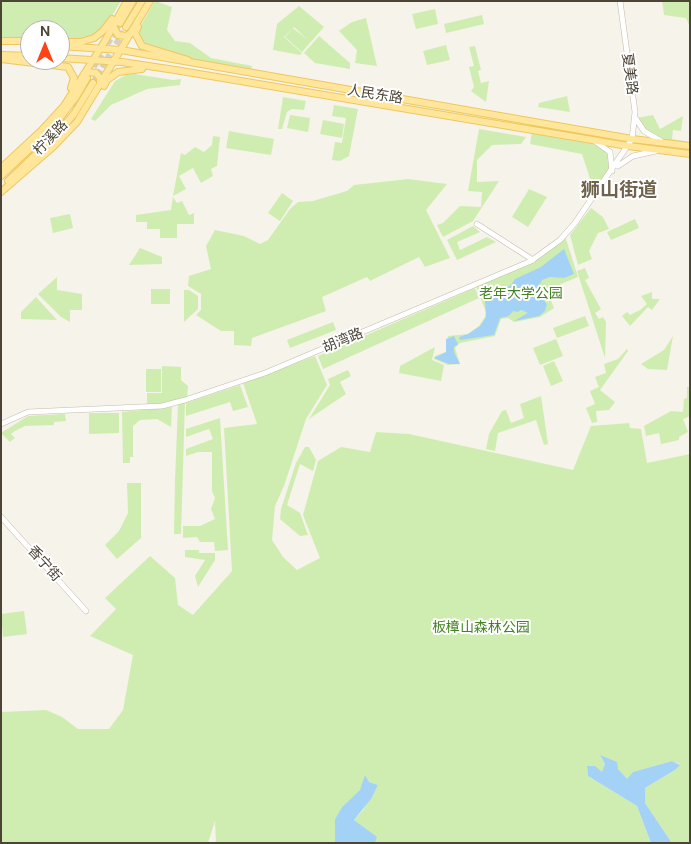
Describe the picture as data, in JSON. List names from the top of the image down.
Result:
{
  "streets": {
    "main road": ["人民东路", "柠溪路"],
    "street": ["夏美路", "胡湾路", "香宁街"]
  },
  "crossings": [
    ["夏美路", "人民东路"],
    ["夏美路", "胡湾路"],
    ["人民东路", "胡湾路"]
  ],
  "districts": ["狮山街道"],
  "parks": ["老年大学公园", "板樟山森林公园"],
  "north": "top"
}
